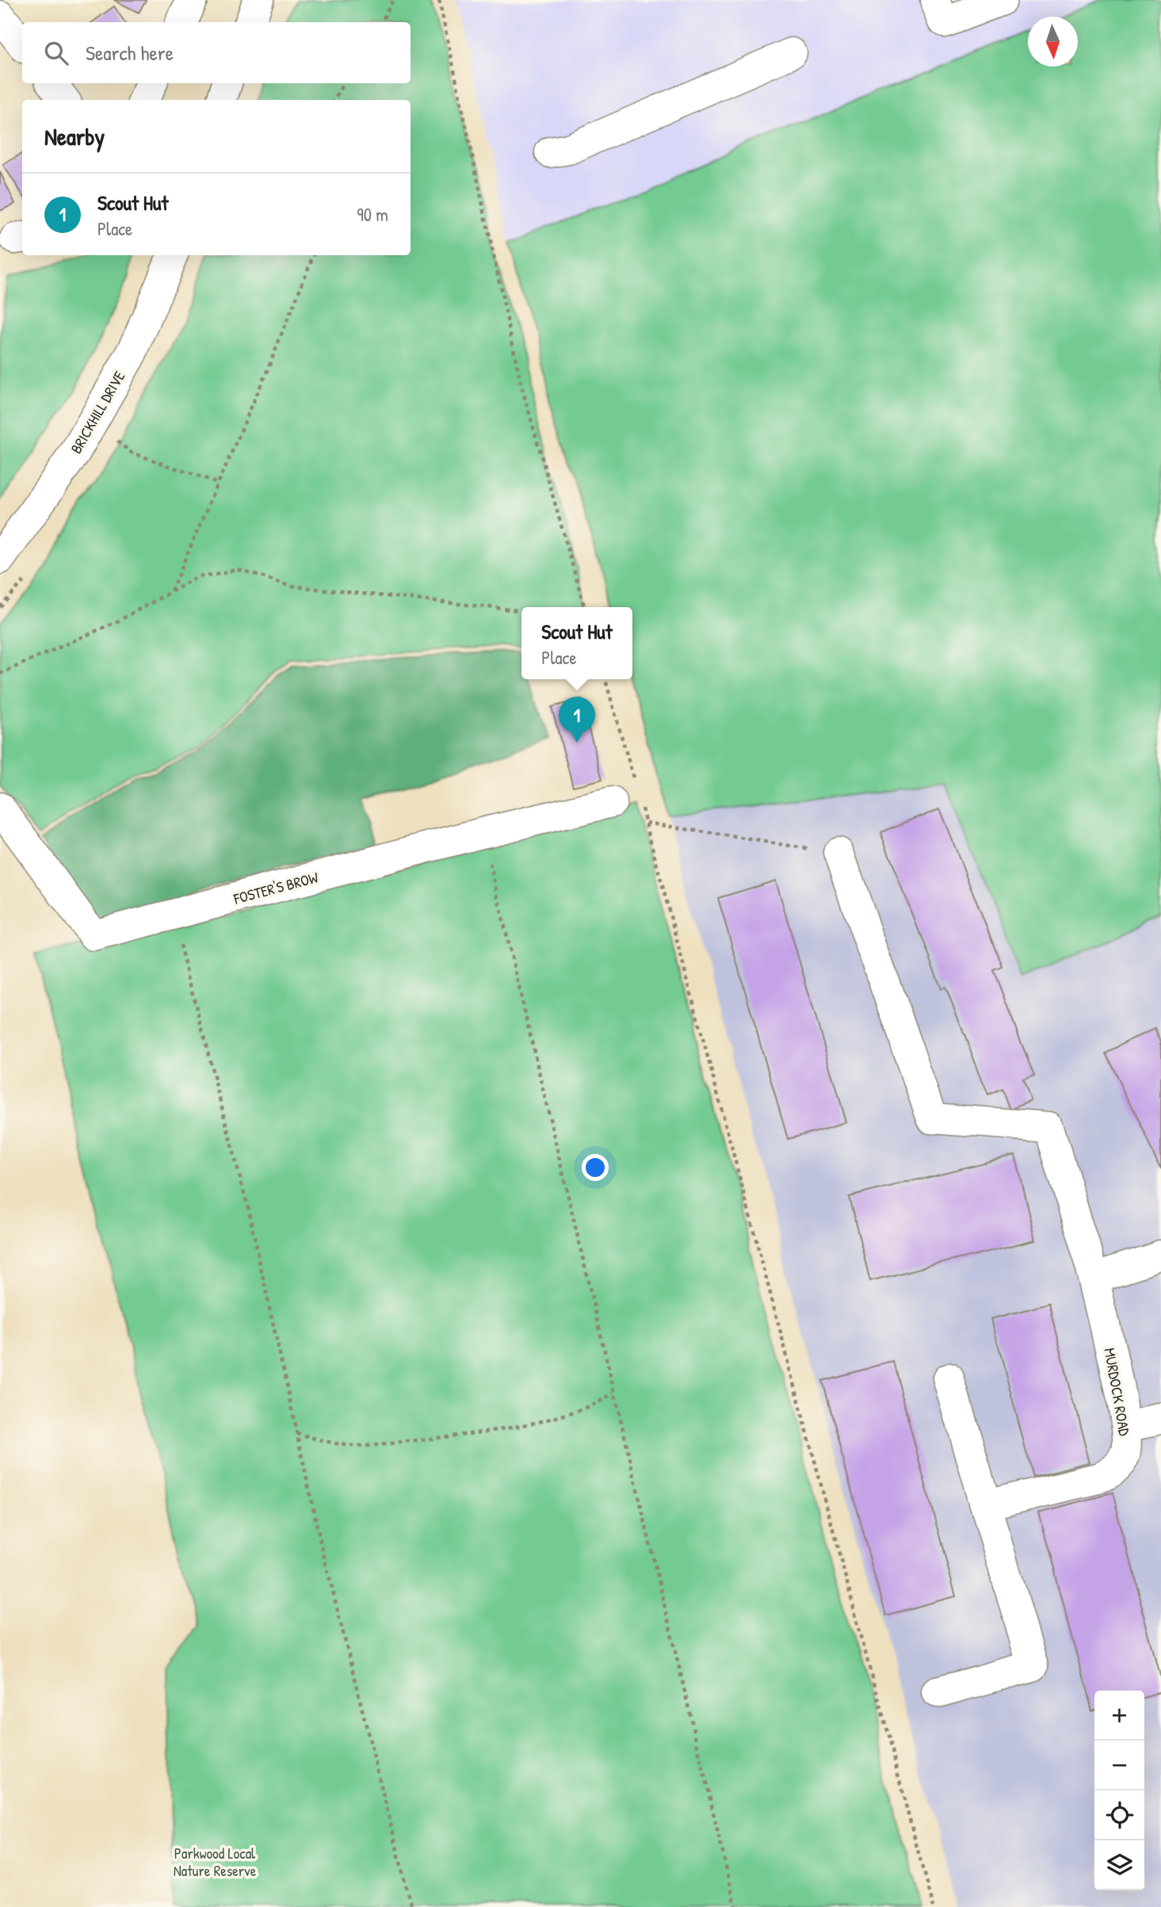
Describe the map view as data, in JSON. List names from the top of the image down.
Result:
{
  "streets": {
    "street": ["BRICKHILL DRIVE", "FOSTER'S BROW", "MURDOCK ROAD"]
  },
  "parks": ["Parkwood Local Nature Reserve"],
  "north": "bottom",
  "page": {
    "search": "Search here",
    "heading": "Nearby",
    "list": [
      {
        "mark": "1",
        "name": "Scout Hut",
        "note": "Place",
        "value": "90 m"
      }
    ],
    "popup": ["Scout Hut", "Place"],
    "pins": "1",
    "map_buttons": ["+", "−"]
  }
}
